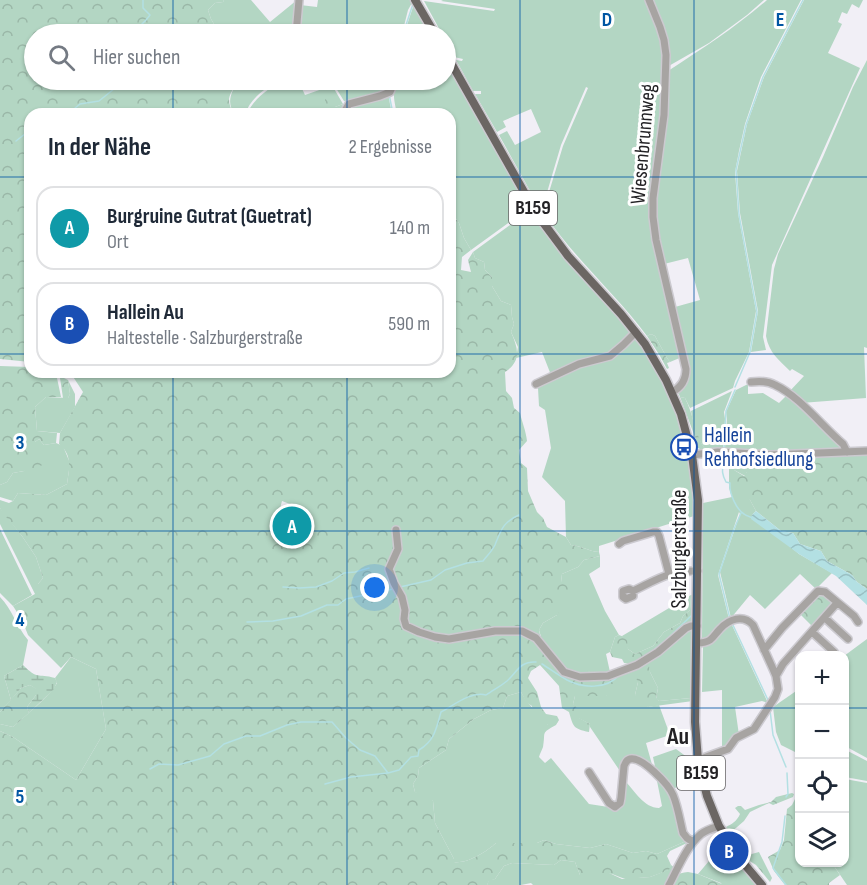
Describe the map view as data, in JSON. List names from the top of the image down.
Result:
{
  "streets": {
    "main road": ["B159", "Salzburgerstraße"],
    "street": ["Wiesenbrunnweg"]
  },
  "crossings": [
    ["Wiesenbrunnweg", "Salzburgerstraße"]
  ],
  "districts": ["Au"],
  "places": {
    "bus stop": ["Hallein Rehhofsiedlung"]
  },
  "page": {
    "search": "Hier suchen",
    "heading": ["In der Nähe", "2 Ergebnisse"],
    "list": [
      {
        "mark": "A",
        "name": "Burgruine Gutrat (Guetrat)",
        "note": "Ort",
        "value": "140 m"
      },
      {
        "mark": "B",
        "name": "Hallein Au",
        "note": "Haltestelle · Salzburgerstraße",
        "value": "590 m"
      }
    ],
    "pins": ["A", "B"],
    "map_buttons": ["+", "−"]
  },
  "grid": {
    "columns": ["D", "E"],
    "rows": ["3", "4", "5"]
  }
}
